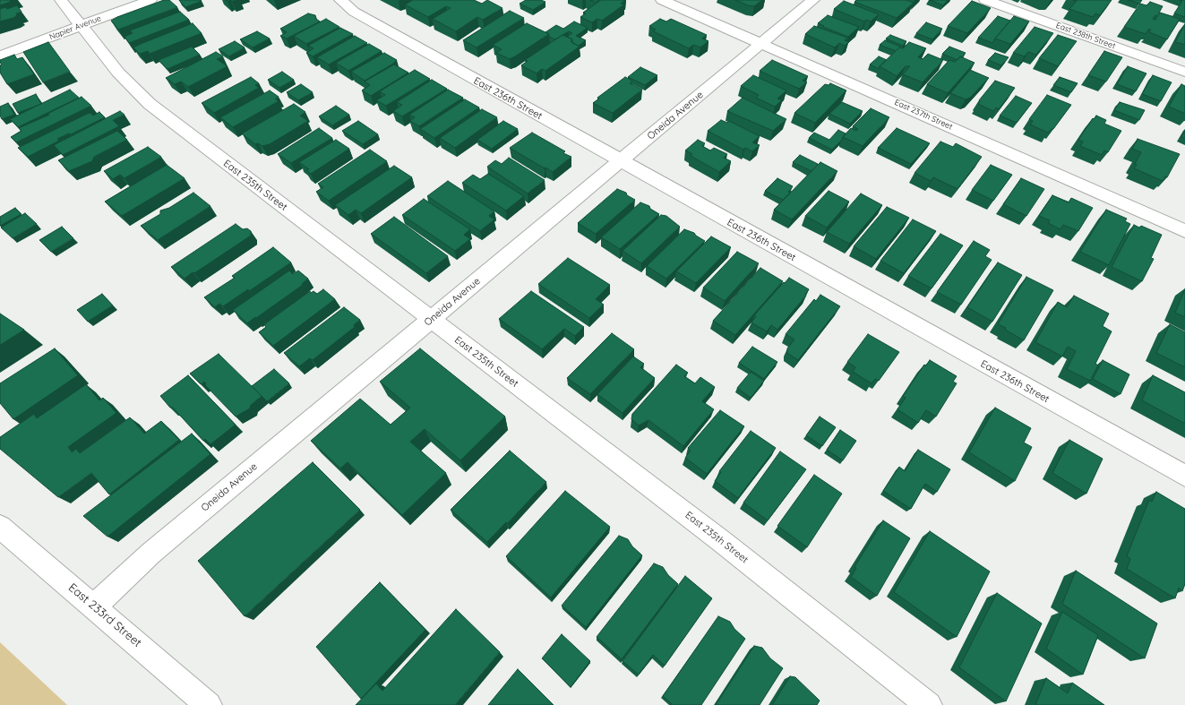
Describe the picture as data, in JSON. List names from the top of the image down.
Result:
{
  "streets": {
    "street": [
      "Napier Avenue",
      "East 238th Street",
      "East 236th Street",
      "East 237th Street",
      "Oneida Avenue",
      "East 235th Street",
      "East 233rd Street"
    ]
  },
  "crossings": [
    ["Napier Avenue", "East 235th Street"],
    ["East 236th Street", "Oneida Avenue"],
    ["East 237th Street", "Oneida Avenue"],
    ["Oneida Avenue", "East 235th Street"],
    ["Oneida Avenue", "East 233rd Street"]
  ]
}
